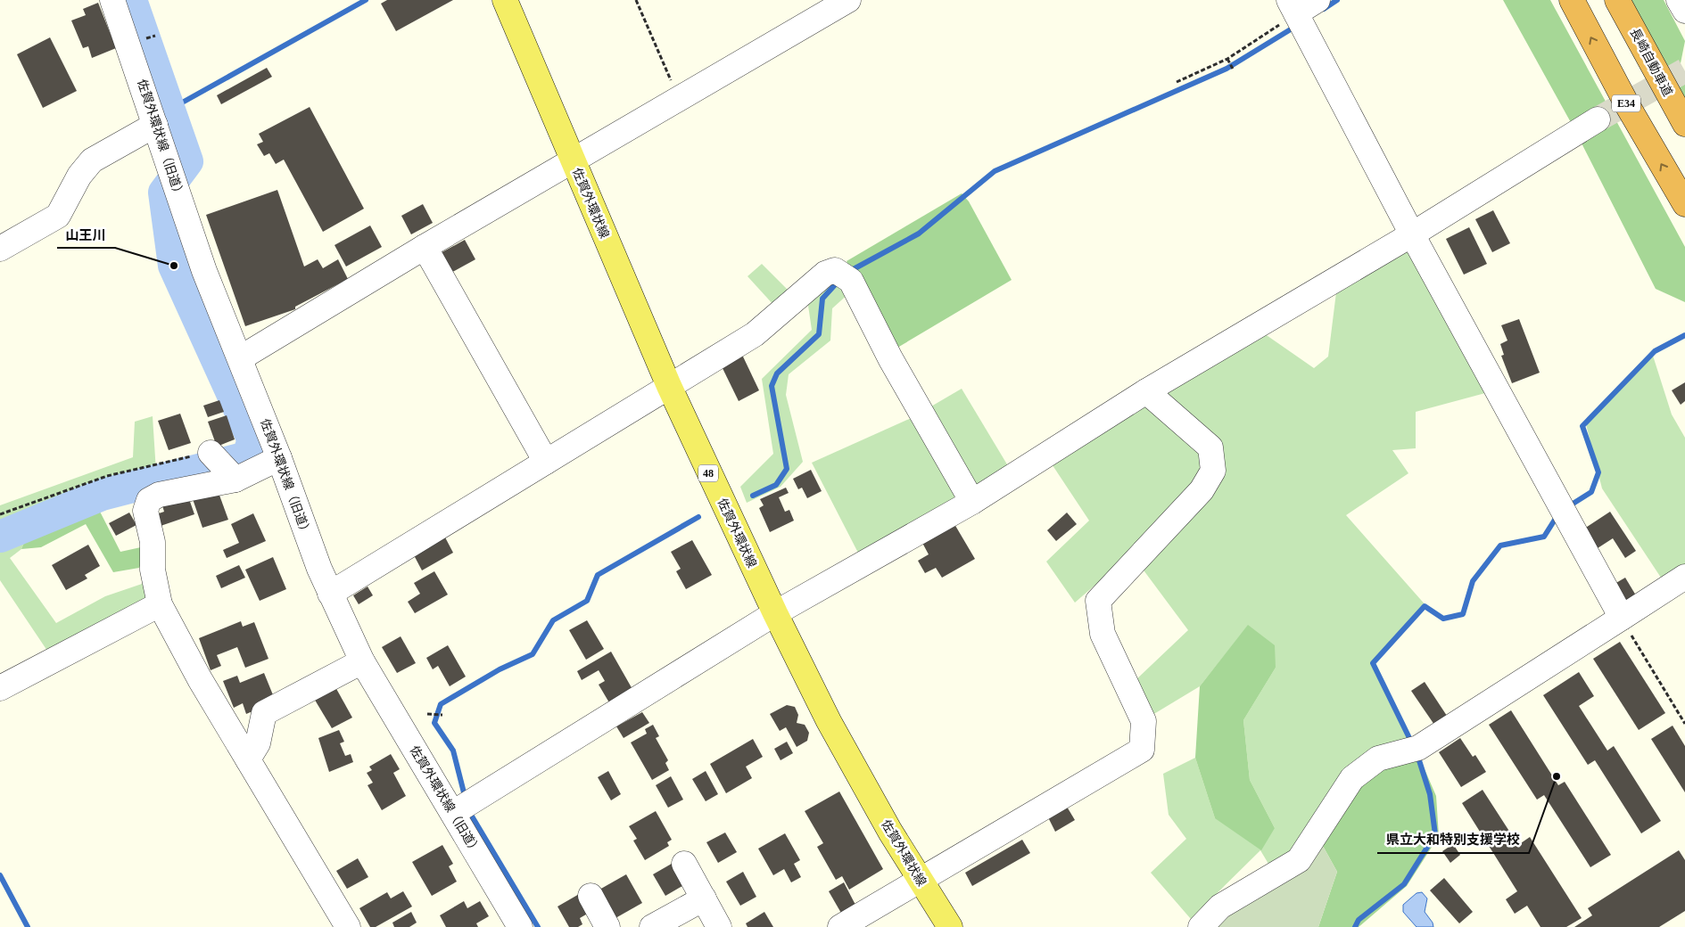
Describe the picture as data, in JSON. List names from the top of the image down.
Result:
{
  "streets": {
    "highway": ["長崎自動車道", "E34"],
    "main road": ["佐賀外環状線", "48"],
    "street": ["佐賀外環状線（旧道）"]
  },
  "places": ["山王川", "県立大和特別支援学校"]
}
